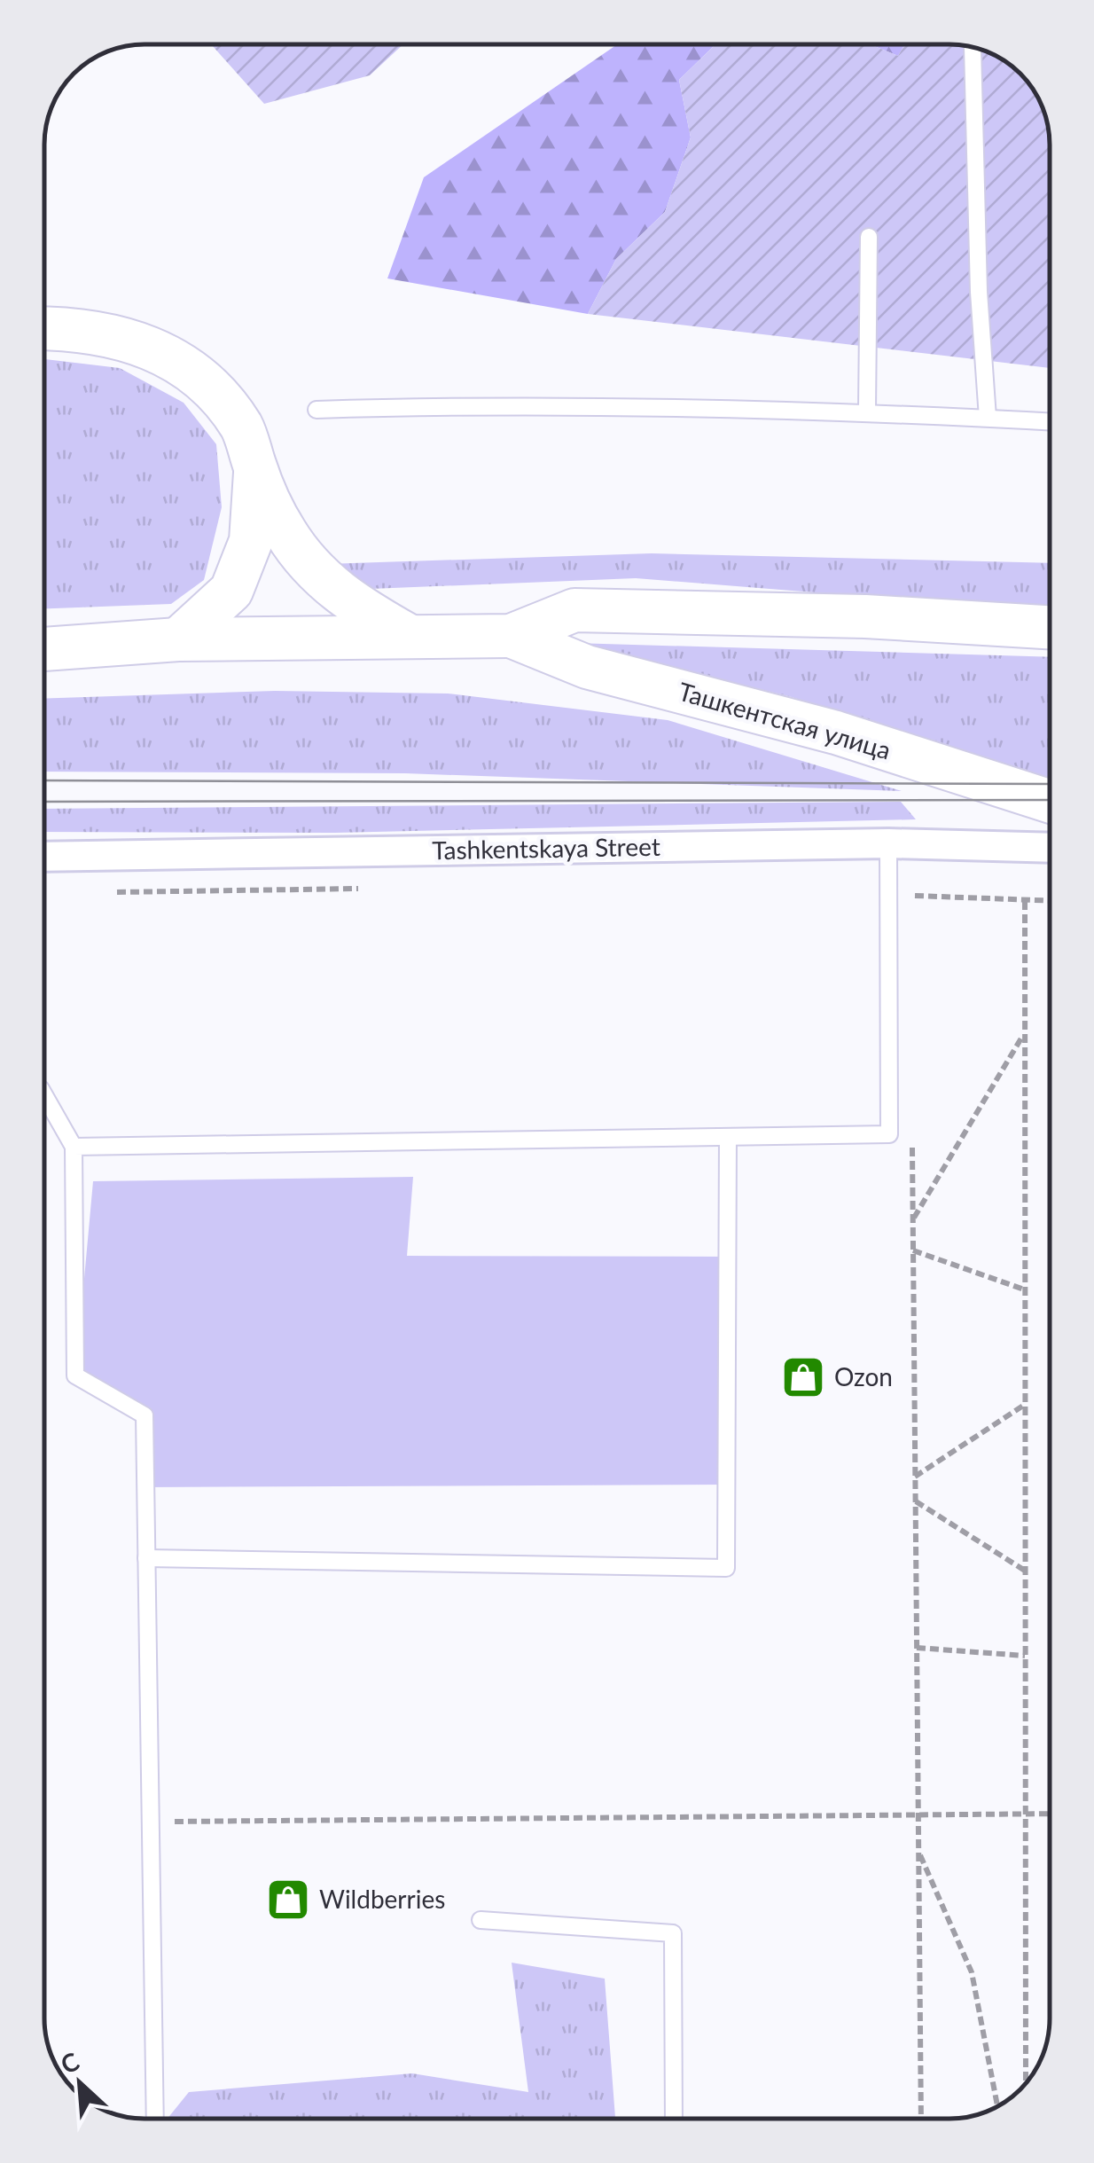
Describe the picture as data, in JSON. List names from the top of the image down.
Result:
{
  "streets": {
    "main road": ["Ташкентская улица"],
    "street": ["Tashkentskaya Street"]
  },
  "places": {
    "shop": ["Ozon", "Wildberries"]
  },
  "north": "top left"
}
